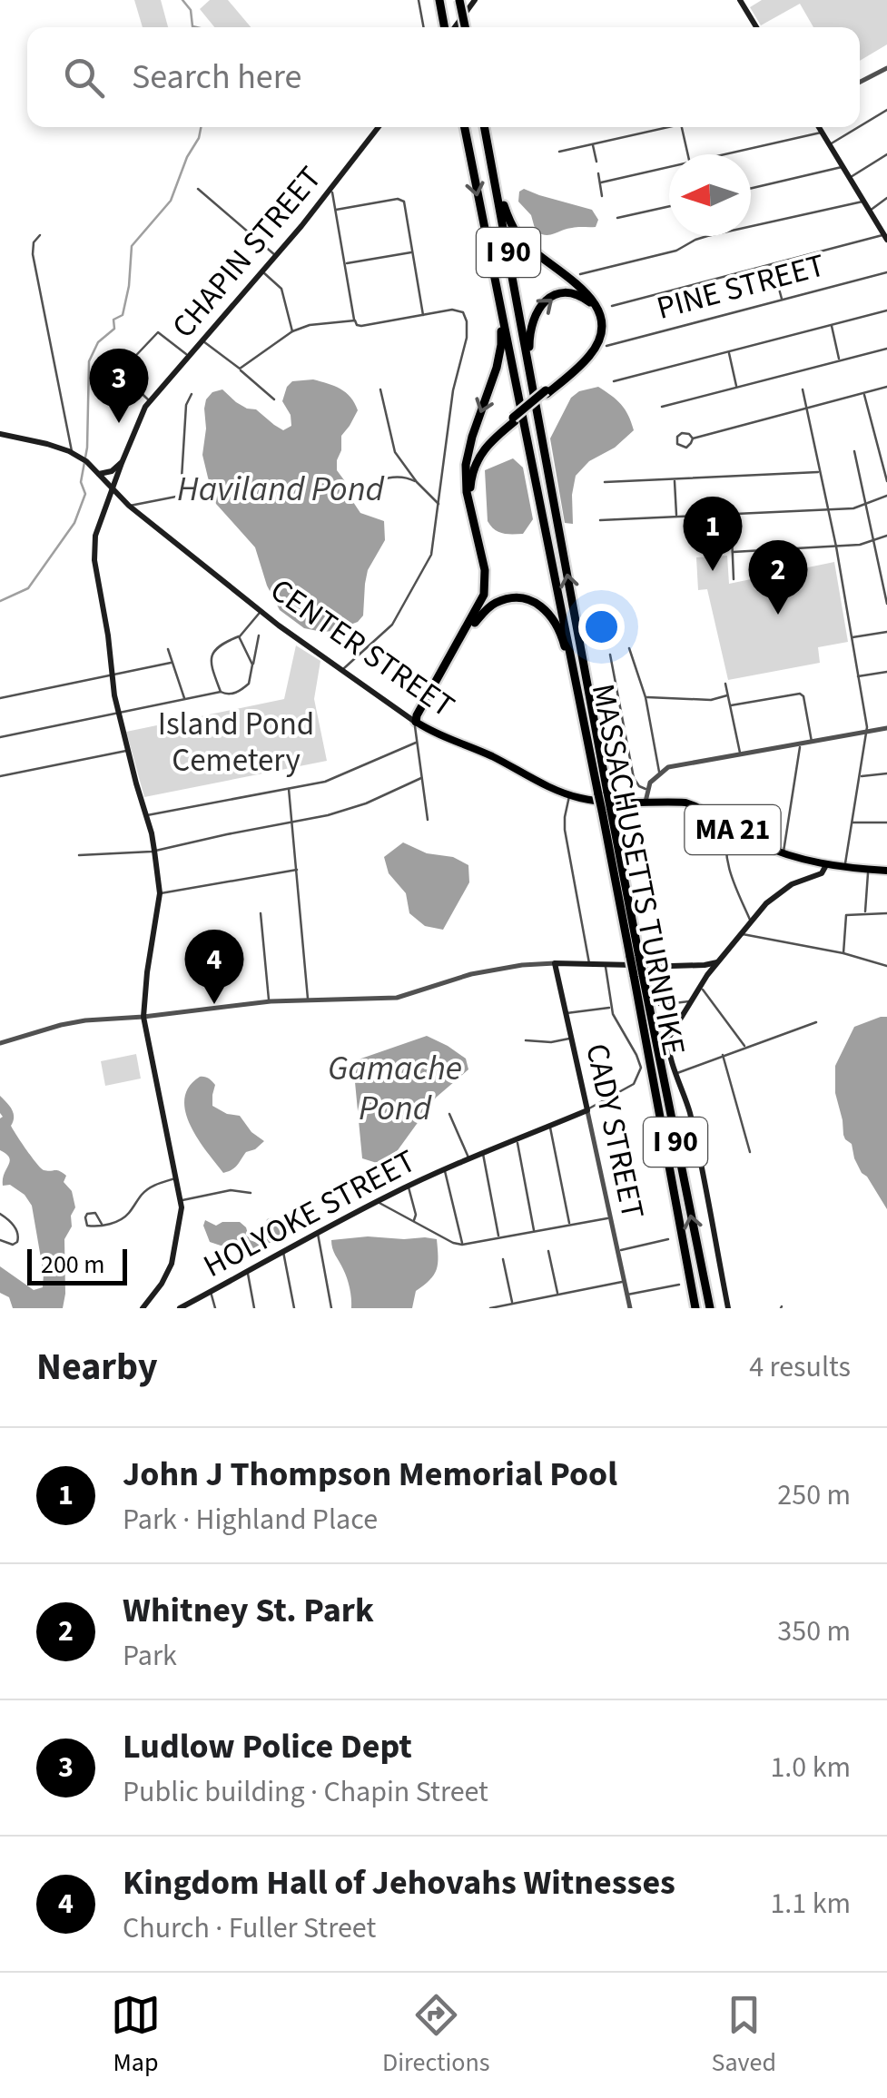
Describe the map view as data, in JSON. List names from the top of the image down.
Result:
{
  "streets": {
    "highway": ["I 90", "MASSACHUSETTS TURNPIKE"],
    "main road": [
      "CHAPIN STREET",
      "CENTER STREET",
      "MA 21",
      "CADY STREET",
      "HOLYOKE STREET"
    ],
    "street": ["PINE STREET"]
  },
  "crossings": [
    ["CHAPIN STREET", "CENTER STREET"],
    ["CADY STREET", "HOLYOKE STREET"]
  ],
  "water": ["Haviland Pond", "Gamache Pond"],
  "parks": ["Island Pond Cemetery"],
  "scale_bar": "200 m",
  "north": "left",
  "page": {
    "search": "Search here",
    "pins": [
      "3",
      "1",
      "2",
      "4"
    ],
    "scale": "200 m",
    "heading": ["Nearby", "4 results"],
    "list": [
      {
        "mark": "1",
        "name": "John J Thompson Memorial Pool",
        "note": "Park · Highland Place",
        "value": "250 m"
      },
      {
        "mark": "2",
        "name": "Whitney St. Park",
        "note": "Park",
        "value": "350 m"
      },
      {
        "mark": "3",
        "name": "Ludlow Police Dept",
        "note": "Public building · Chapin Street",
        "value": "1.0 km"
      },
      {
        "mark": "4",
        "name": "Kingdom Hall of Jehovahs Witnesses",
        "note": "Church · Fuller Street",
        "value": "1.1 km"
      }
    ],
    "nav": ["Map", "Directions", "Saved"]
  }
}
